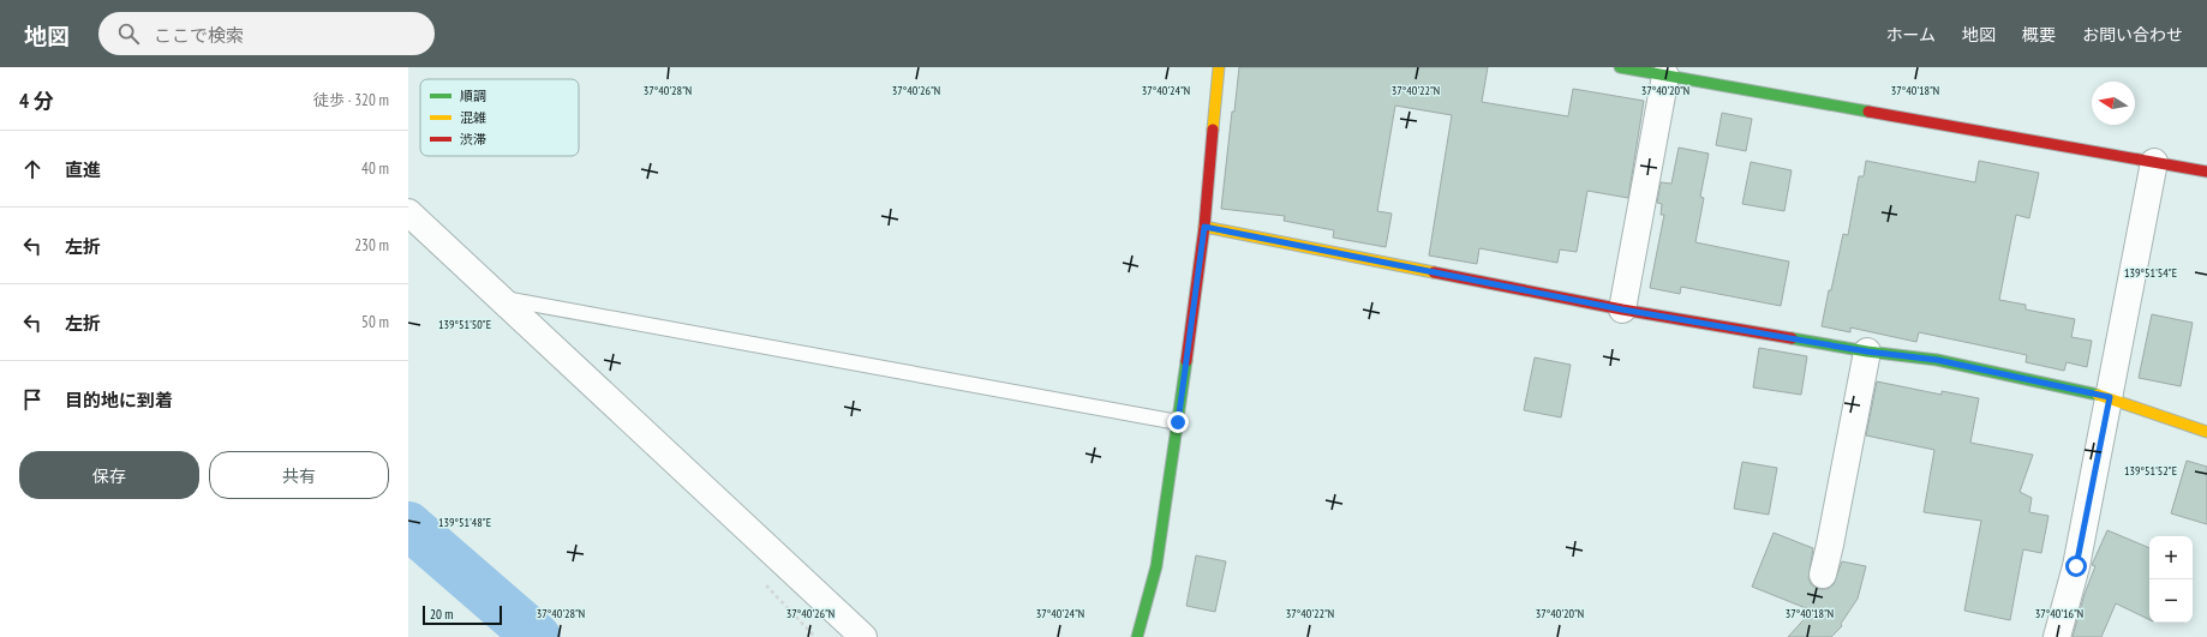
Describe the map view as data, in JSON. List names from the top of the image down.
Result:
{
  "legend": ["順調", "混雑", "渋滞"],
  "scale_bar": "20 m",
  "north": "left",
  "page": {
    "header": "地図",
    "search": "ここで検索",
    "nav": [
      "ホーム",
      "地図",
      "概要",
      "お問い合わせ"
    ],
    "heading": ["4 分", "徒歩 · 320 m"],
    "list": [
      ["直進", "40 m"],
      ["左折", "230 m"],
      ["左折", "50 m"],
      "目的地に到着"
    ],
    "buttons": ["保存", "共有"],
    "map_buttons": ["+", "−"],
    "scale": "20 m"
  },
  "coordinates": [
    "37°40'28\"N",
    "37°40'26\"N",
    "37°40'24\"N",
    "37°40'22\"N",
    "37°40'20\"N",
    "37°40'18\"N",
    "139°51'54\"E",
    "139°51'50\"E",
    "139°51'52\"E",
    "139°51'48\"E",
    "37°40'16\"N"
  ]
}
